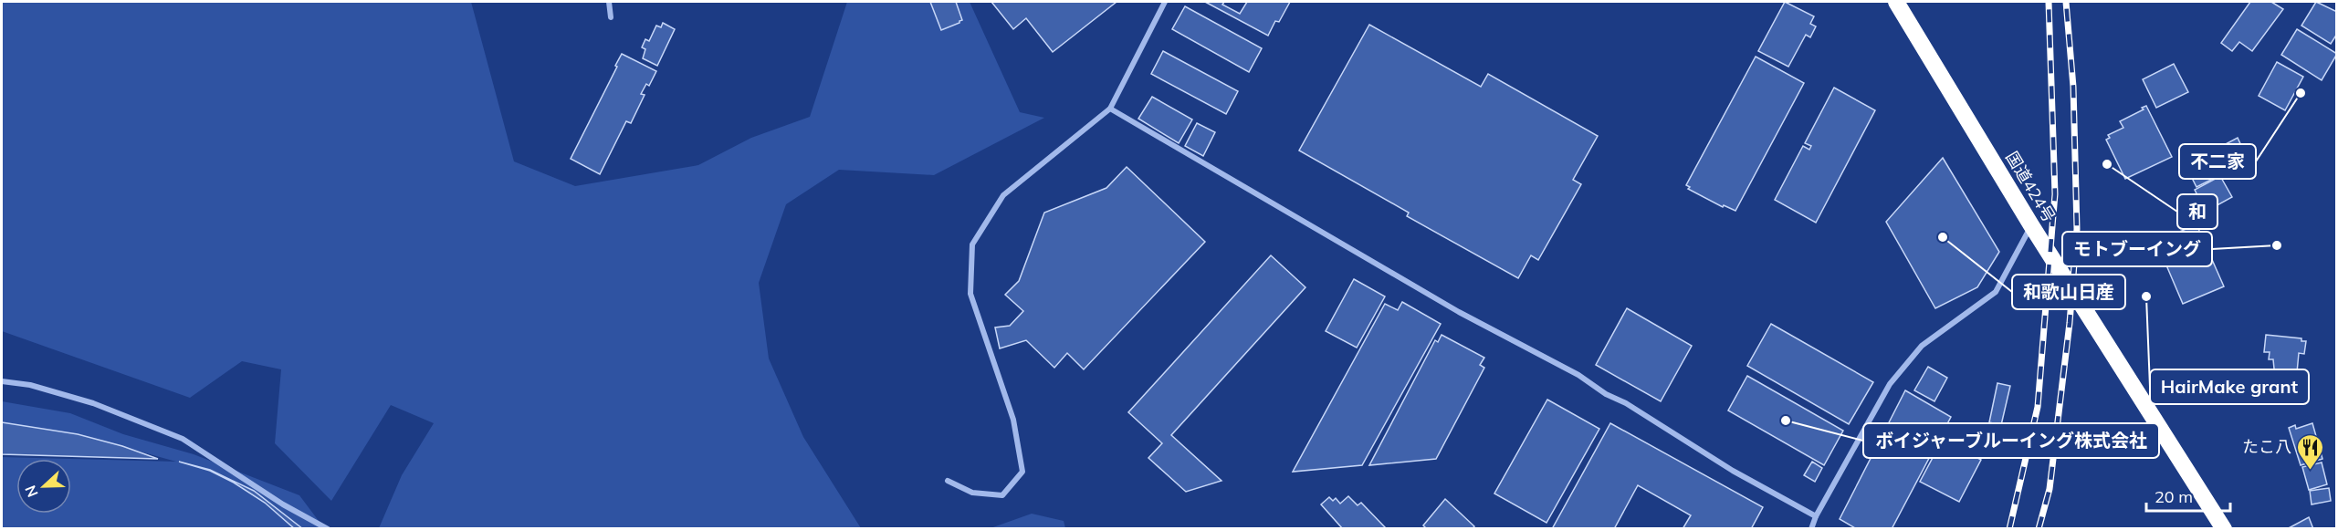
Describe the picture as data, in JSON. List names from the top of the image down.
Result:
{
  "streets": {
    "highway": ["国道424号"]
  },
  "places": {
    "other": [
      "不二家",
      "和",
      "和歌山日産",
      "モトブーイング",
      "HairMake grant",
      "ボイジャーブルーイング株式会社"
    ],
    "restaurant": ["たこ八"]
  },
  "scale_bar": "20 m",
  "north": "left"
}
